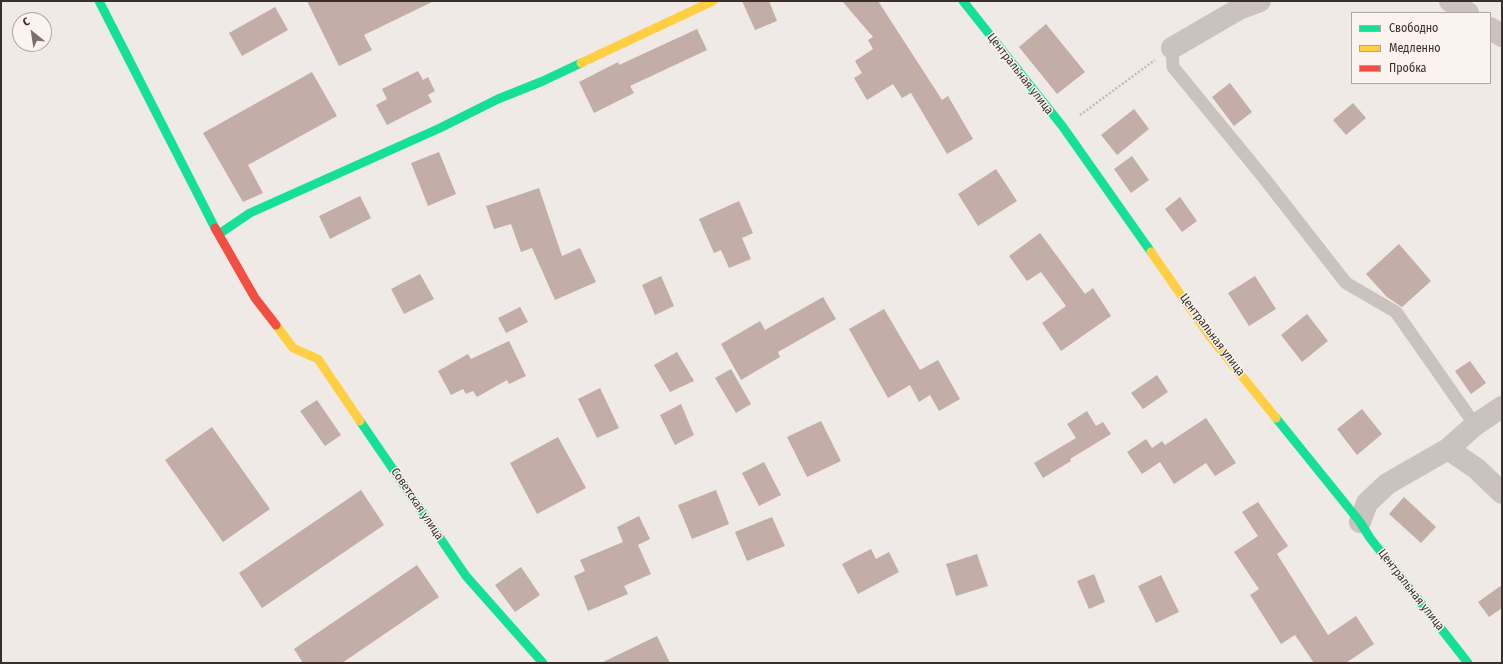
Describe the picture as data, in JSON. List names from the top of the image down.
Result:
{
  "streets": {
    "street": ["Центральная улица", "Советская улица"]
  },
  "legend": ["Свободно", "Медленно", "Пробка"],
  "north": "top left"
}
